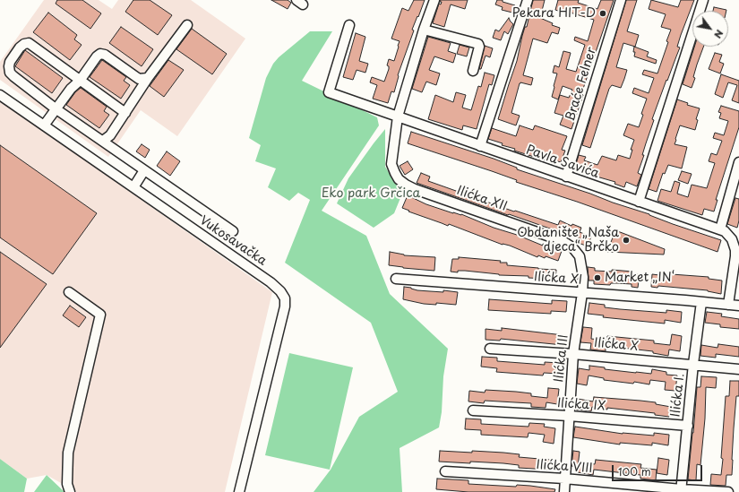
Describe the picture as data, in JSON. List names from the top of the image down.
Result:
{
  "streets": {
    "street": [
      "Braće Felner",
      "Pavla Savića",
      "Ilićka XII",
      "Vukosavačka",
      "Ilićka XI",
      "Ilićka X",
      "Ilićka III",
      "Ilićka I.",
      "Ilićka IX",
      "Ilićka VIII"
    ]
  },
  "crossings": [
    ["Braće Felner", "Pavla Savića"],
    ["Pavla Savića", "Ilićka XII"],
    ["Pavla Savića", "Ilićka XI"],
    ["Ilićka XII", "Ilićka XI"],
    ["Ilićka XII", "Ilićka III"],
    ["Ilićka XI", "Ilićka III"],
    ["Ilićka XI", "Ilićka I."],
    ["Ilićka X", "Ilićka III"],
    ["Ilićka X", "Ilićka I."],
    ["Ilićka III", "Ilićka IX"],
    ["Ilićka III", "Ilićka VIII"],
    ["Ilićka I.", "Ilićka IX"],
    ["Ilićka I.", "Ilićka VIII"]
  ],
  "parks": ["Eko park Grčica"],
  "places": ["Pekara HIT-D", "Obdanište „Naša djeca“ Brčko", "Market „IN‘"],
  "scale_bar": "100 m",
  "north": "bottom right"
}
